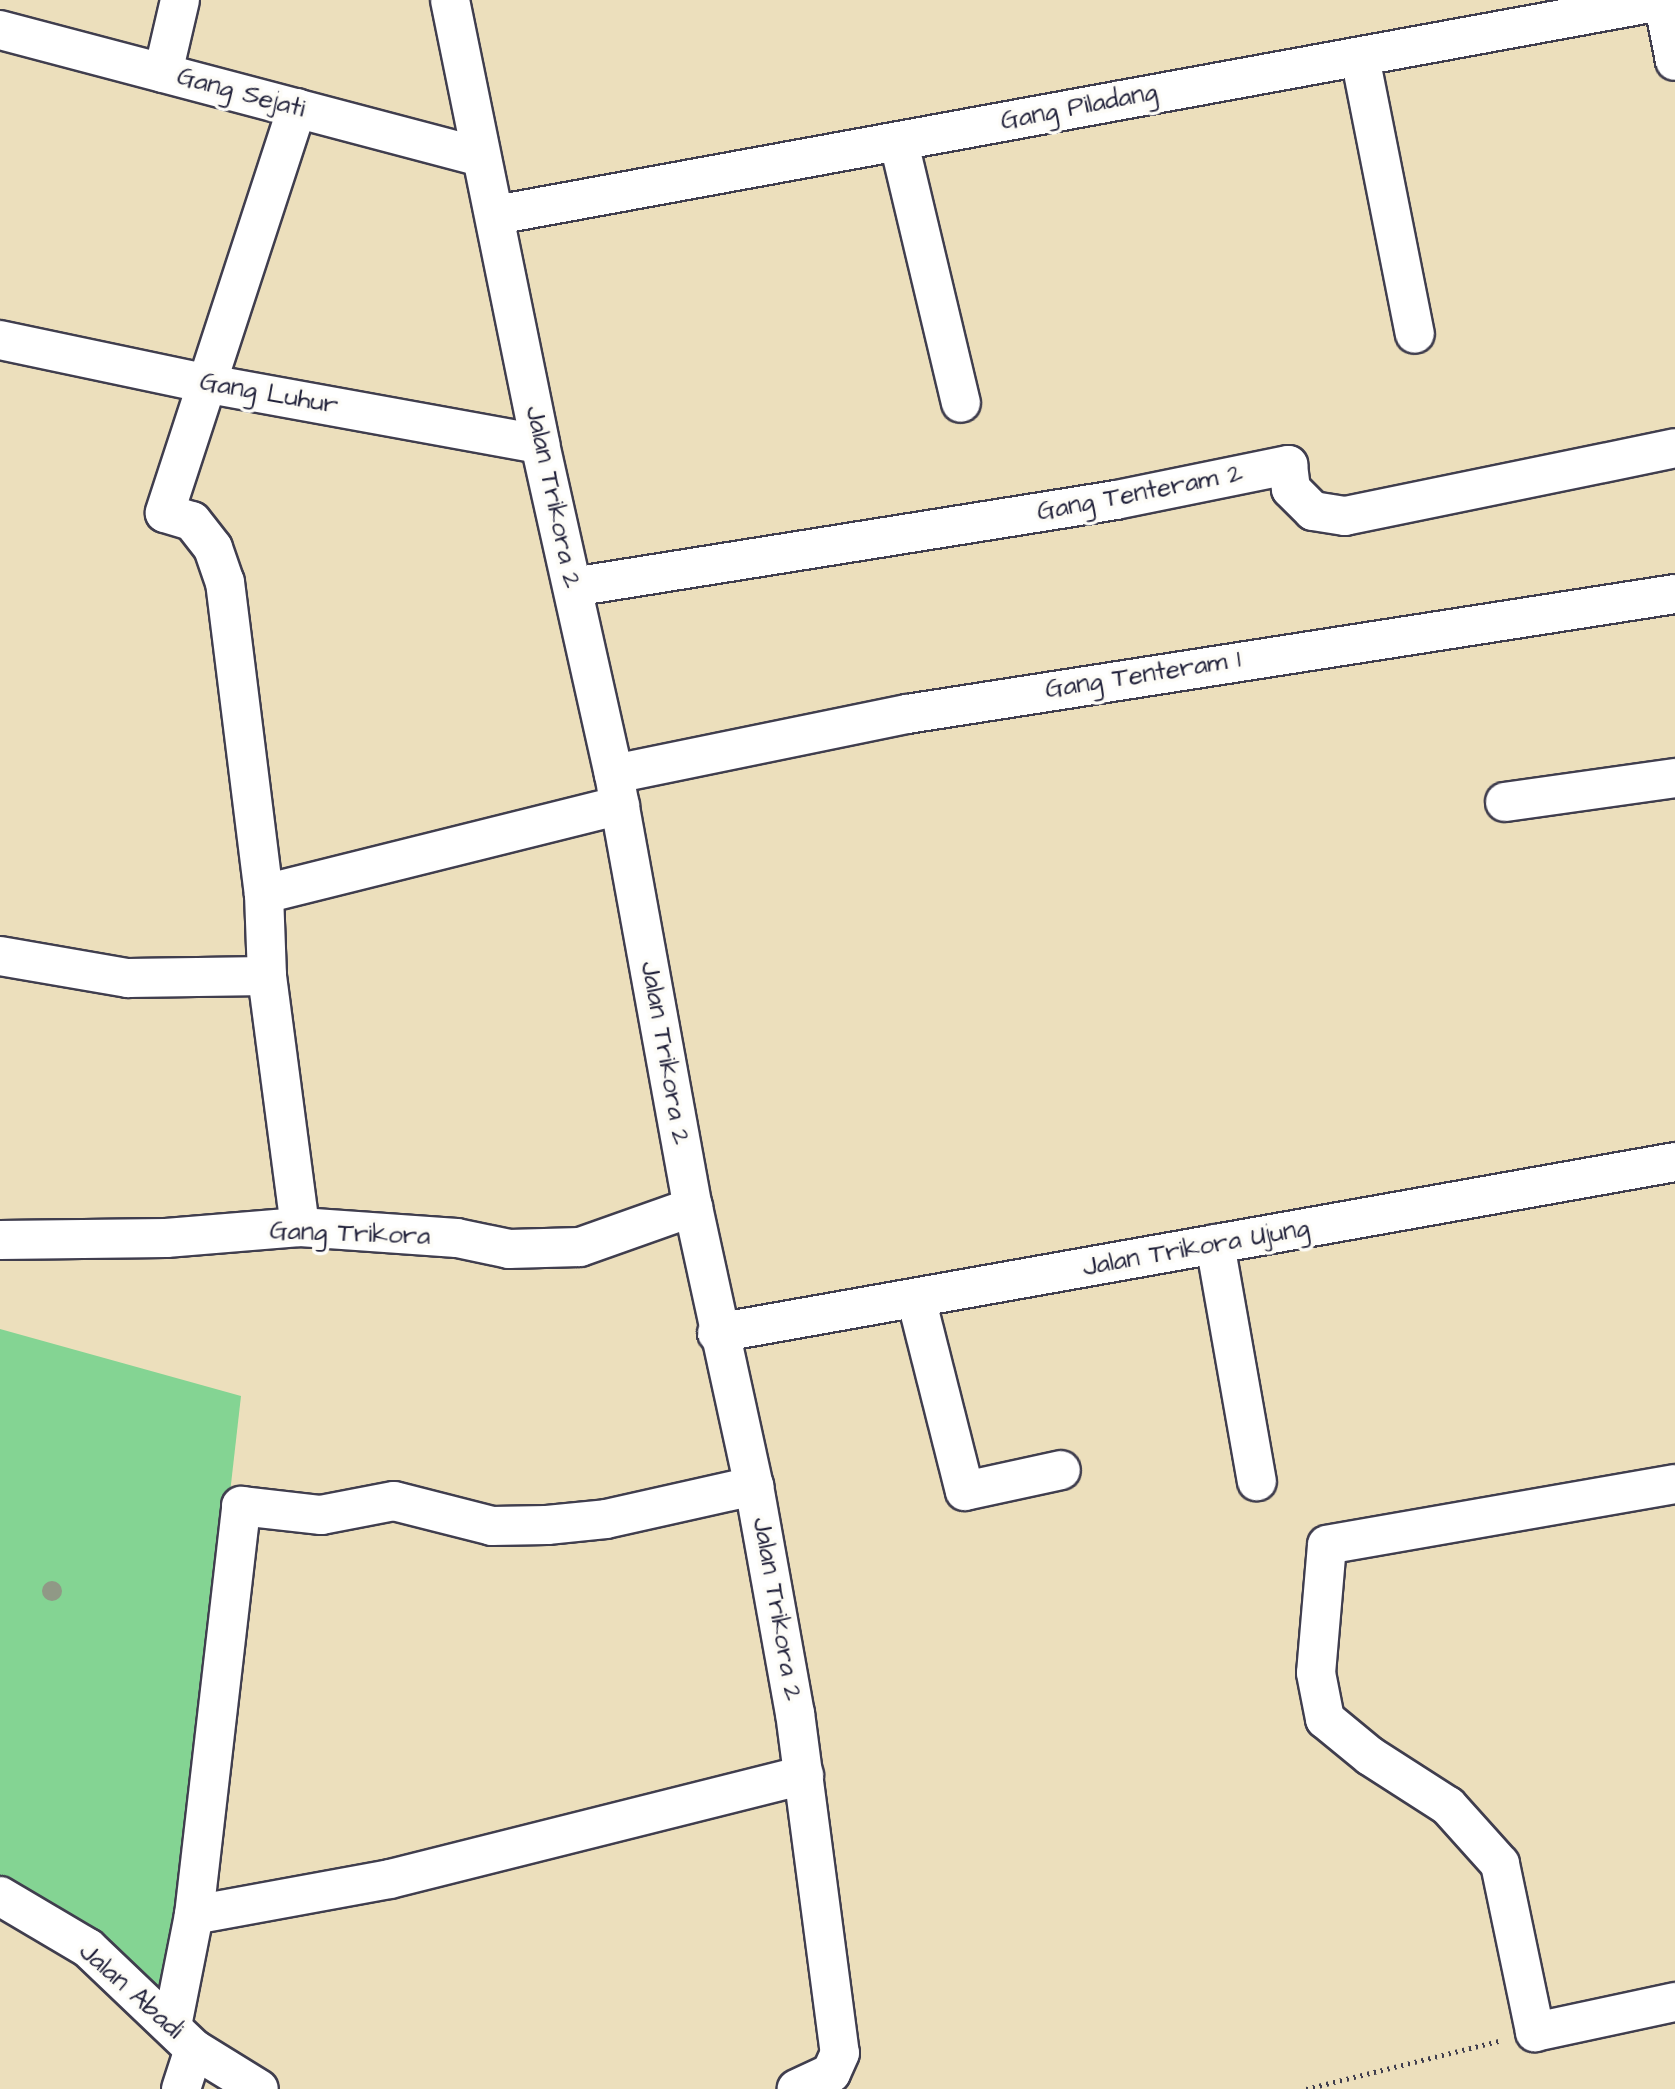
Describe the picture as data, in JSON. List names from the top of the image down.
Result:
{
  "streets": {
    "street": [
      "Gang Sejati",
      "Gang Piladang",
      "Gang Luhur",
      "Gang Tenteram 2",
      "Jalan Trikora 2",
      "Gang Tenteram 1",
      "Gang Trikora",
      "Jalan Trikora Ujung",
      "Jalan Abadi"
    ]
  },
  "crossings": [
    ["Gang Sejati", "Jalan Trikora 2"],
    ["Gang Piladang", "Jalan Trikora 2"],
    ["Gang Luhur", "Jalan Trikora 2"],
    ["Gang Tenteram 2", "Jalan Trikora 2"],
    ["Jalan Trikora 2", "Gang Tenteram 1"],
    ["Jalan Trikora 2", "Gang Trikora"],
    ["Jalan Trikora 2", "Jalan Trikora Ujung"]
  ]
}
